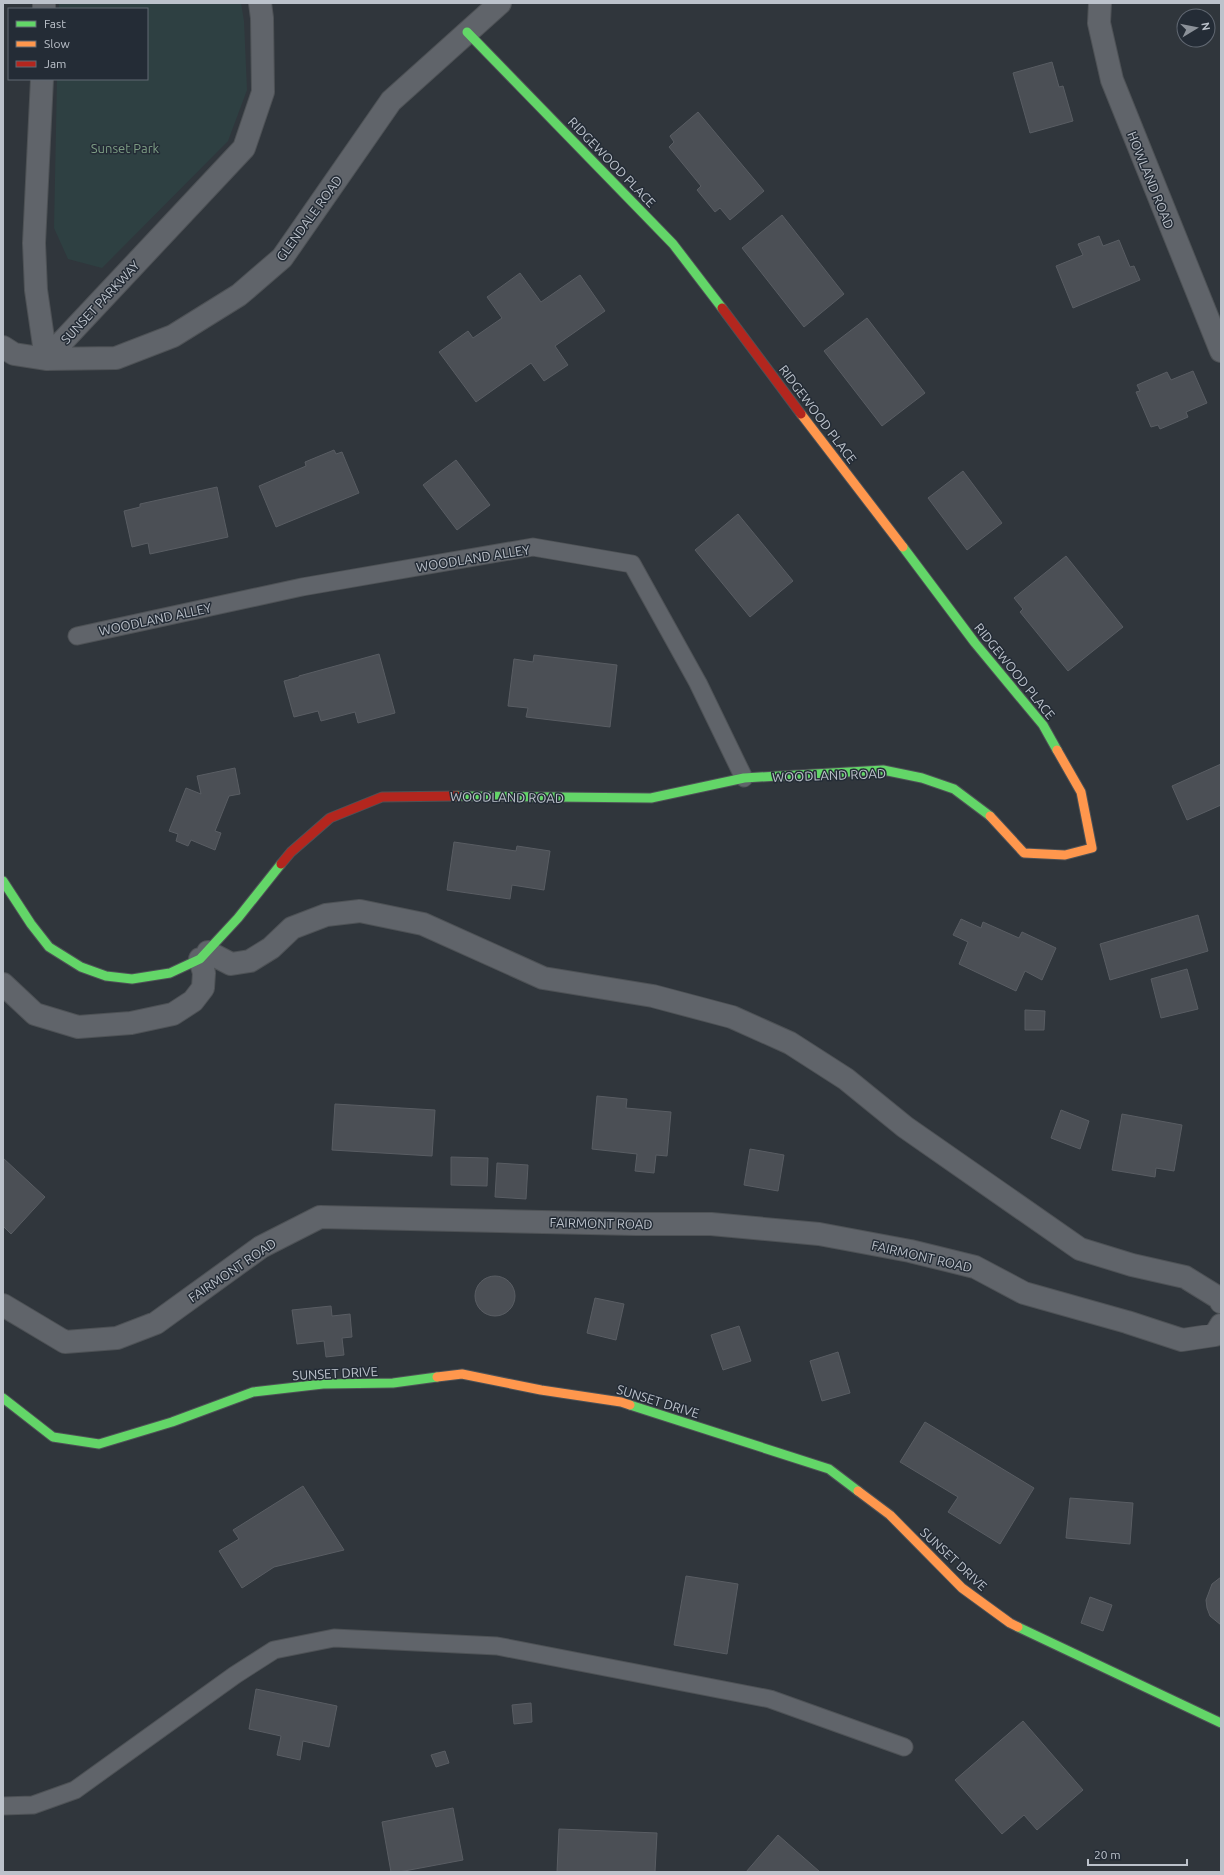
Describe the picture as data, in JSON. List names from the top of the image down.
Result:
{
  "streets": {
    "street": [
      "RIDGEWOOD PLACE",
      "HOWLAND ROAD",
      "GLENDALE ROAD",
      "SUNSET PARKWAY",
      "WOODLAND ROAD",
      "FAIRMONT ROAD",
      "SUNSET DRIVE"
    ],
    "lane": ["WOODLAND ALLEY"]
  },
  "crossings": [
    ["RIDGEWOOD PLACE", "GLENDALE ROAD"],
    ["RIDGEWOOD PLACE", "WOODLAND ROAD"],
    ["GLENDALE ROAD", "SUNSET PARKWAY"],
    ["WOODLAND ALLEY", "WOODLAND ROAD"]
  ],
  "parks": ["Sunset Park"],
  "legend": ["Fast", "Slow", "Jam"],
  "scale_bar": "20 m",
  "north": "right"
}
